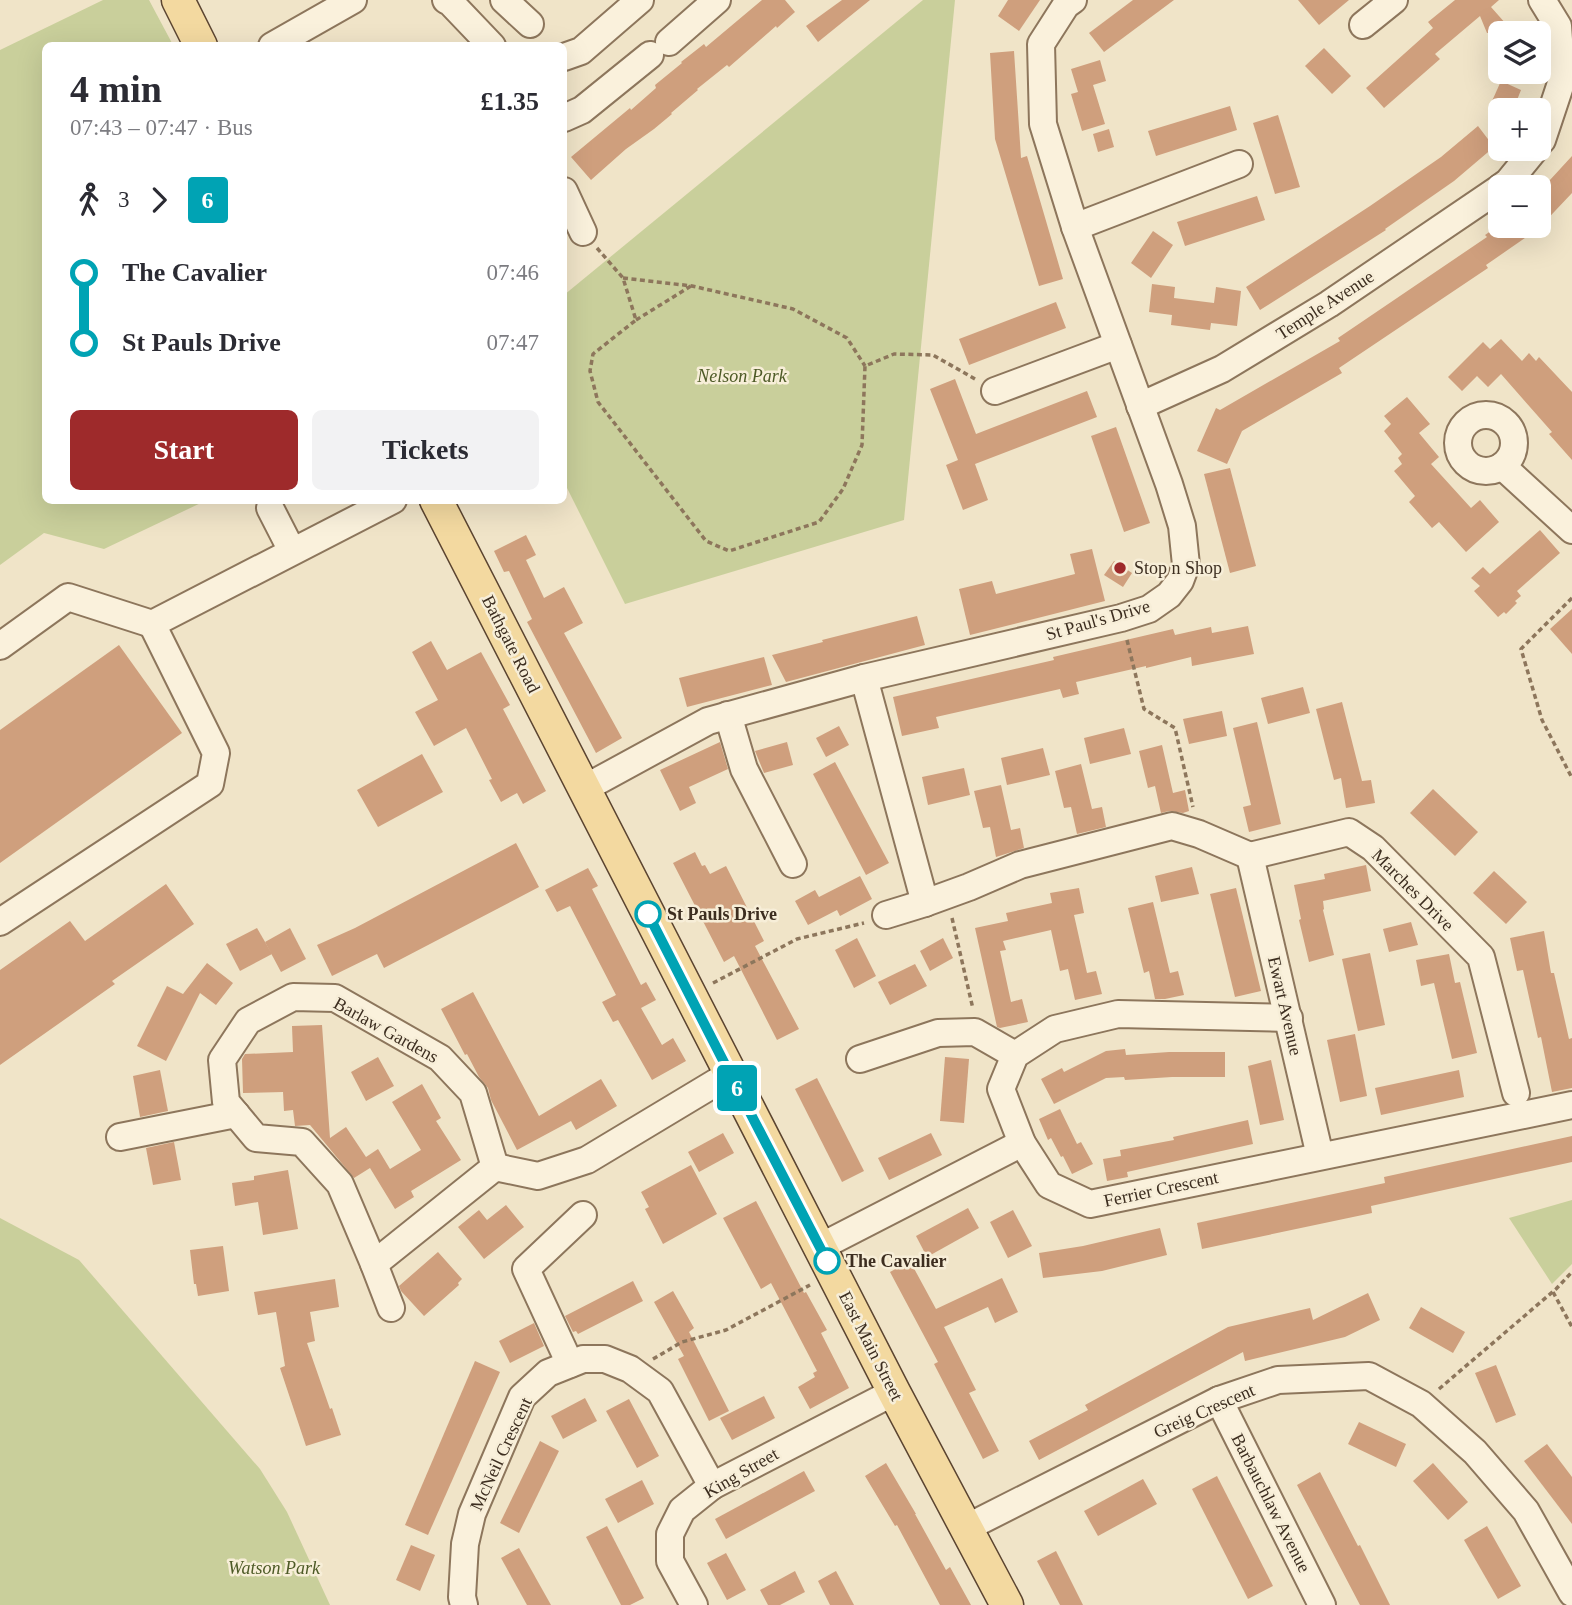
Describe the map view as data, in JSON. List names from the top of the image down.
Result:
{
  "streets": {
    "main road": ["Bathgate Road", "East Main Street"],
    "street": [
      "Temple Avenue",
      "St Paul's Drive",
      "Marches Drive",
      "Ewart Avenue",
      "Barlaw Gardens",
      "Ferrier Crescent",
      "Greig Crescent",
      "McNeil Crescent",
      "King Street",
      "Barbauchlaw Avenue"
    ]
  },
  "crossings": [
    ["Temple Avenue", "St Paul's Drive"],
    ["St Paul's Drive", "Bathgate Road"],
    ["St Paul's Drive", "East Main Street"],
    ["Bathgate Road", "East Main Street"],
    ["Marches Drive", "Ewart Avenue"],
    ["Ewart Avenue", "Ferrier Crescent"],
    ["East Main Street", "Greig Crescent"],
    ["East Main Street", "King Street"],
    ["Greig Crescent", "Barbauchlaw Avenue"],
    ["McNeil Crescent", "King Street"]
  ],
  "parks": ["Nelson Park", "Watson Park"],
  "places": ["Stop n Shop", "St Pauls Drive", "The Cavalier"],
  "lines": ["bus line 6"],
  "page": {
    "on_map": "6",
    "map_buttons": ["+", "−"],
    "heading": ["4 min", "07:43 – 07:47 · Bus", "£1.35"],
    "legs": ["3", "6"],
    "list": [
      {
        "name": "The Cavalier",
        "value": "07:46"
      },
      {
        "name": "St Pauls Drive",
        "value": "07:47"
      }
    ],
    "buttons": ["Start", "Tickets"]
  }
}
